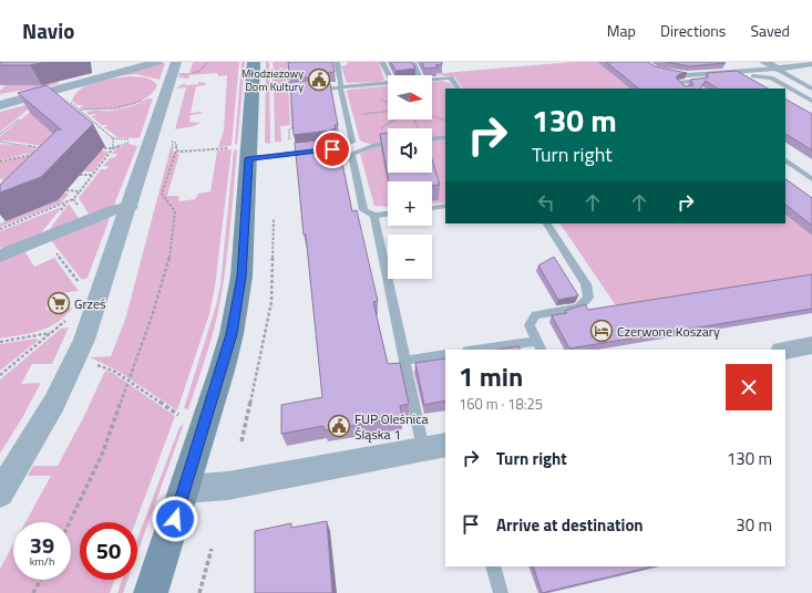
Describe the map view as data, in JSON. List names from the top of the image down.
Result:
{
  "places": {
    "public building": ["Młodzieżowy Dom Kultury", "FUP Oleśnica Śląska 1"],
    "supermarket": ["Grześ"],
    "hotel": ["Czerwone Koszary"]
  },
  "north": "right",
  "page": {
    "header": "Navio",
    "nav": ["Map", "Directions", "Saved"],
    "map_buttons": ["+", "−"],
    "turn": ["130 m", "Turn right"],
    "heading": ["1 min", "160 m · 18:25"],
    "list": [
      {
        "name": "Turn right",
        "value": "130 m"
      },
      {
        "name": "Arrive at destination",
        "value": "30 m"
      }
    ],
    "speed": "39 km/h",
    "limit": "50"
  }
}
